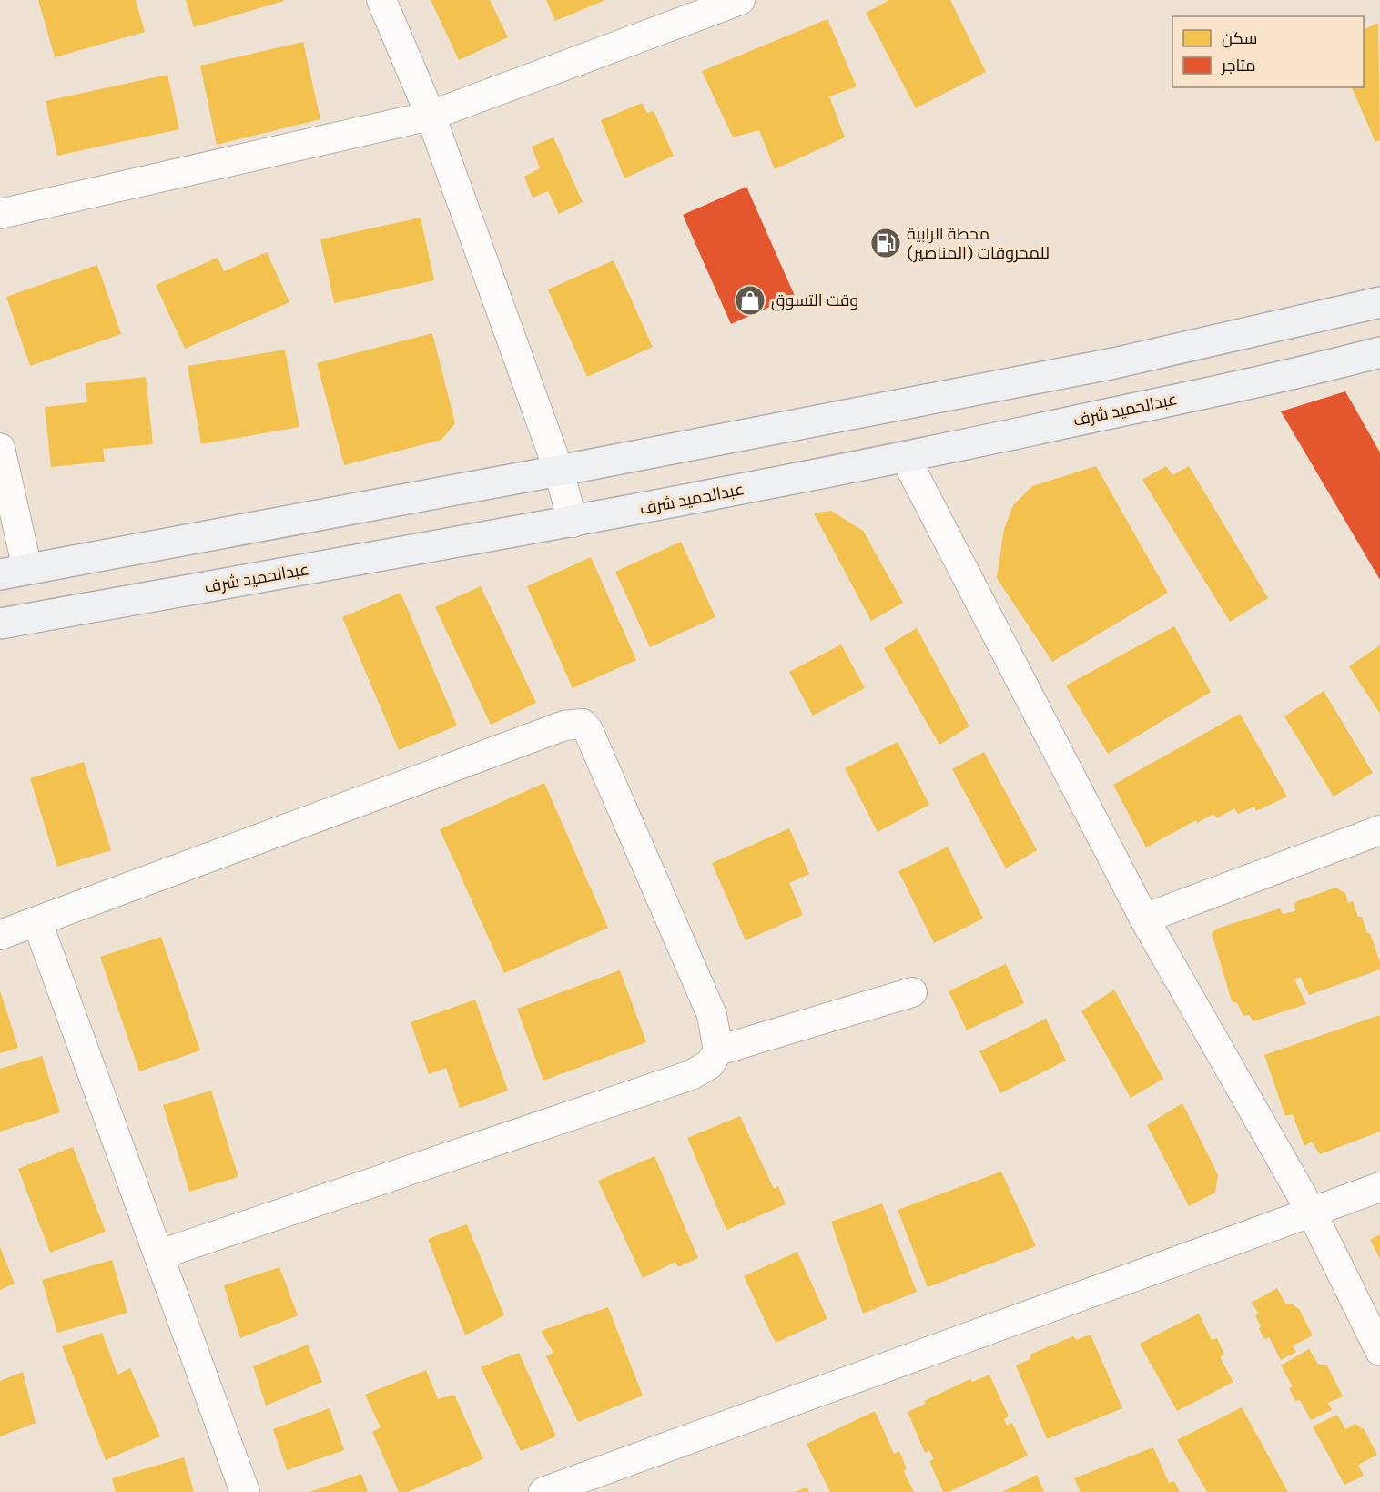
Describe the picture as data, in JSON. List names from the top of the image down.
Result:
{
  "streets": {
    "main road": ["عبدالحميد شرف"]
  },
  "places": {
    "fuel station": ["محطة الرابية للمحروقات (المناصير)"],
    "shop": ["وقت التسوق"]
  },
  "legend": ["سكن", "متاجر"]
}
